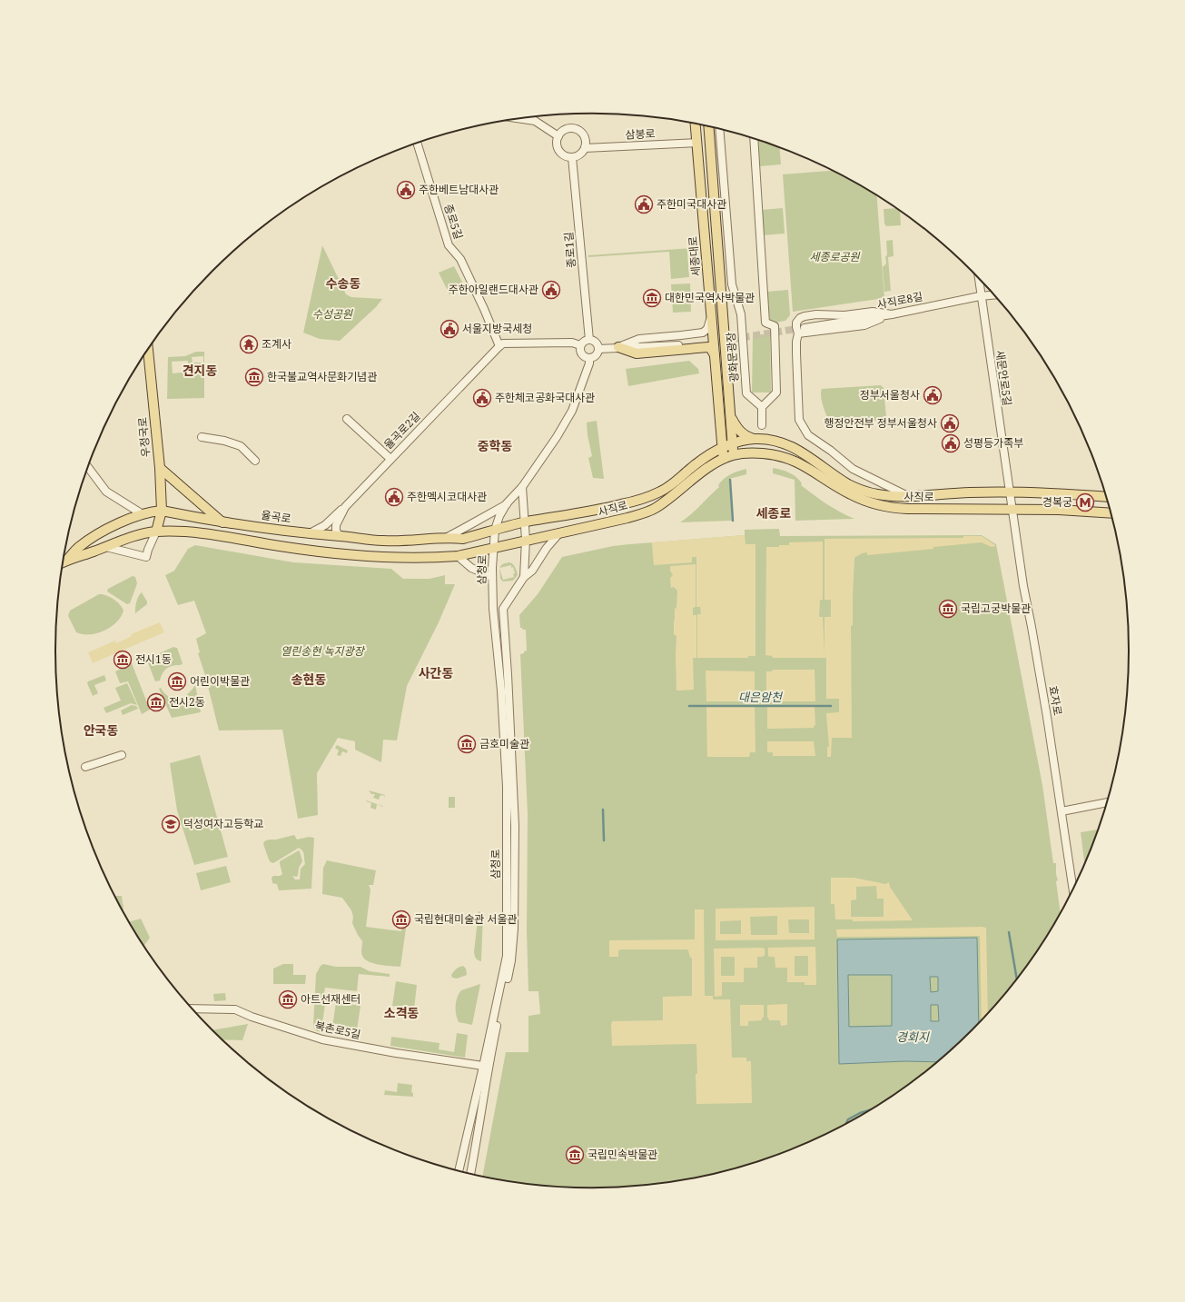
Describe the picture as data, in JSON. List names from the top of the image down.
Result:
{
  "streets": {
    "main road": [
      "세종대로",
      "우정국로",
      "사직로",
      "율곡로"
    ],
    "street": [
      "삼봉로",
      "종로5길",
      "종로1길",
      "사직로8길",
      "광화문광장",
      "새문안로5길",
      "율곡로2길",
      "삼청로",
      "효자로",
      "북촌로5길"
    ]
  },
  "crossings": [
    ["삼봉로", "종로1길"],
    ["삼봉로", "세종대로"],
    ["종로5길", "율곡로2길"],
    ["세종대로", "사직로"],
    ["사직로8길", "새문안로5길"],
    ["새문안로5길", "사직로"],
    ["새문안로5길", "효자로"],
    ["율곡로2길", "율곡로"],
    ["우정국로", "율곡로"],
    ["사직로", "율곡로"],
    ["사직로", "삼청로"],
    ["사직로", "효자로"],
    ["율곡로", "삼청로"],
    ["삼청로", "북촌로5길"]
  ],
  "districts": [
    "수송동",
    "견지동",
    "중학동",
    "세종로",
    "사간동",
    "송현동",
    "안국동",
    "소격동"
  ],
  "water": ["대은암천", "경회지"],
  "parks": ["세종로공원", "수성공원", "열린송현 녹지광장"],
  "places": {
    "public building": [
      "주한베트남대사관",
      "주한미국대사관",
      "주한아일랜드대사관",
      "서울지방국세청",
      "정부서울청사",
      "주한체코공화국대사관",
      "행정안전부 정부서울청사",
      "성평등가족부",
      "주한멕시코대사관"
    ],
    "museum": [
      "대한민국역사박물관",
      "한국불교역사문화기념관",
      "국립고궁박물관",
      "전시1동",
      "어린이박물관",
      "전시2동",
      "금호미술관",
      "국립현대미술관 서울관",
      "아트선재센터",
      "국립민속박물관"
    ],
    "temple": ["조계사"],
    "metro station": ["경복궁"],
    "school or university": ["덕성여자고등학교"]
  }
}
